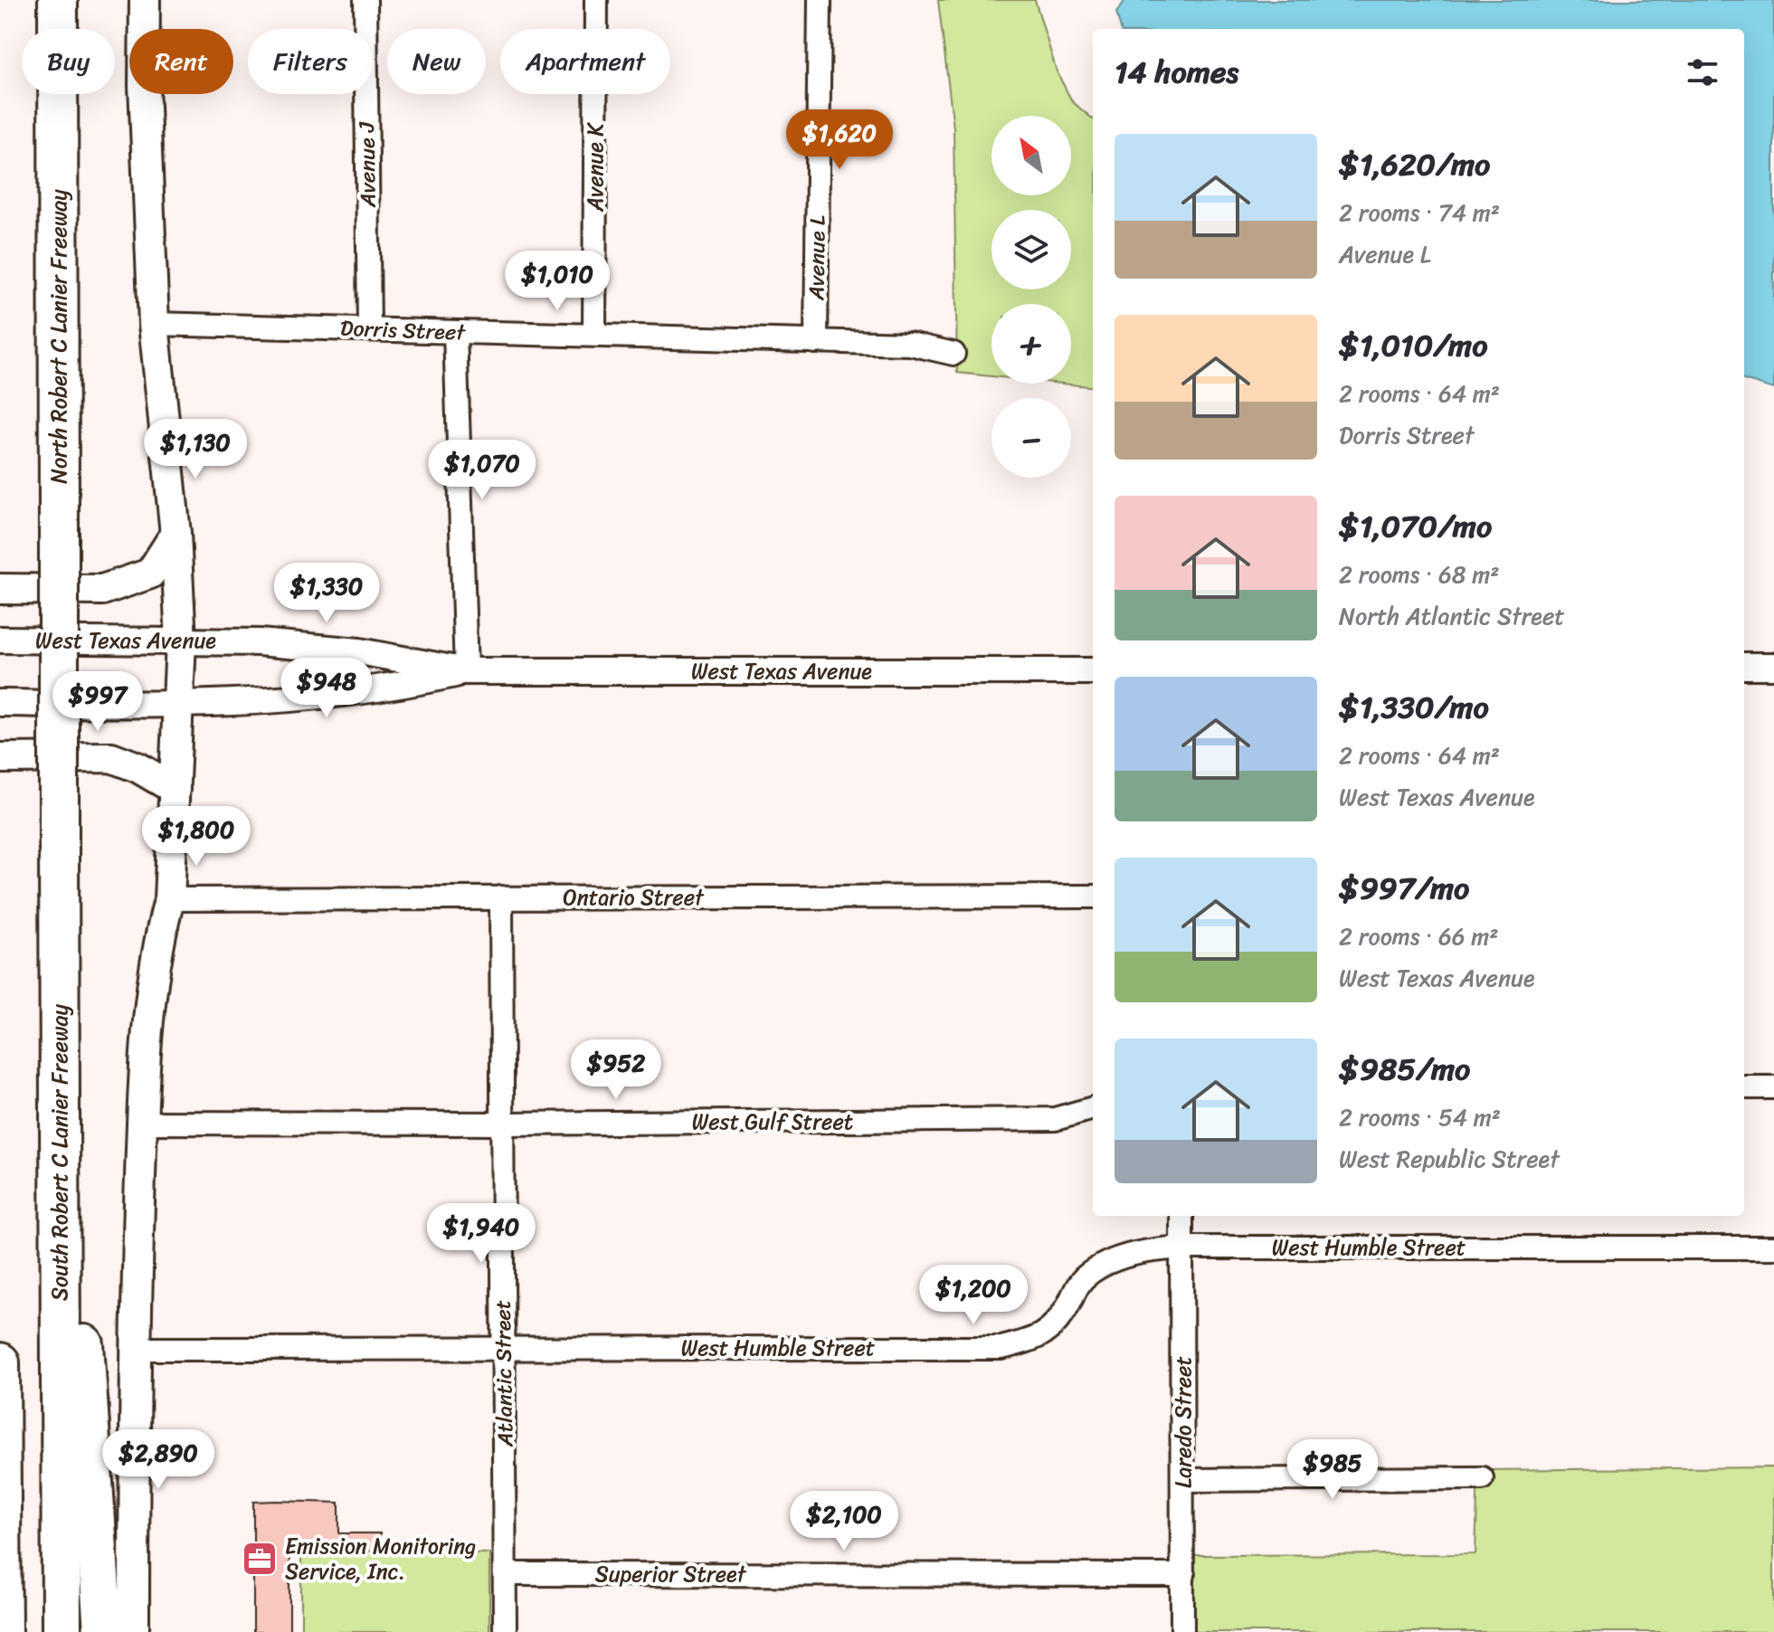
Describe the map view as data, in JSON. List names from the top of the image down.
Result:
{
  "streets": {
    "highway": ["North Robert C Lanier Freeway", "South Robert C Lanier Freeway"],
    "street": [
      "Avenue J",
      "Avenue K",
      "Avenue L",
      "Dorris Street",
      "West Texas Avenue",
      "Ontario Street",
      "West Gulf Street",
      "West Humble Street",
      "Atlantic Street",
      "Laredo Street",
      "Superior Street"
    ]
  },
  "crossings": [
    ["Avenue J", "Dorris Street"],
    ["Avenue K", "Dorris Street"],
    ["Avenue L", "Dorris Street"],
    ["North Robert C Lanier Freeway", "South Robert C Lanier Freeway"],
    ["Ontario Street", "Atlantic Street"],
    ["West Gulf Street", "Atlantic Street"],
    ["West Humble Street", "Atlantic Street"],
    ["West Humble Street", "Laredo Street"],
    ["Atlantic Street", "Superior Street"],
    ["Laredo Street", "Superior Street"]
  ],
  "places": {
    "office": ["Emission Monitoring Service, Inc."]
  },
  "north": "top left",
  "page": {
    "chip": [
      "Buy",
      "Rent",
      "Filters",
      "New",
      "Apartment"
    ],
    "heading": "14 homes",
    "price": [
      "$1,620",
      "$1,010",
      "$1,130",
      "$1,070",
      "$1,330",
      "$948",
      "$997",
      "$1,800",
      "$952",
      "$1,940",
      "$1,200",
      "$2,890",
      "$985",
      "$2,100"
    ],
    "map_buttons": ["+", "−"],
    "list": [
      {
        "name": "$1,620/mo",
        "note": "2 rooms · 74 m² · Avenue L"
      },
      {
        "name": "$1,010/mo",
        "note": "2 rooms · 64 m² · Dorris Street"
      },
      {
        "name": "$1,070/mo",
        "note": "2 rooms · 68 m² · North Atlantic Street"
      },
      {
        "name": "$1,330/mo",
        "note": "2 rooms · 64 m² · West Texas Avenue"
      },
      {
        "name": "$997/mo",
        "note": "2 rooms · 66 m² · West Texas Avenue"
      },
      {
        "name": "$985/mo",
        "note": "2 rooms · 54 m² · West Republic Street"
      }
    ]
  }
}
